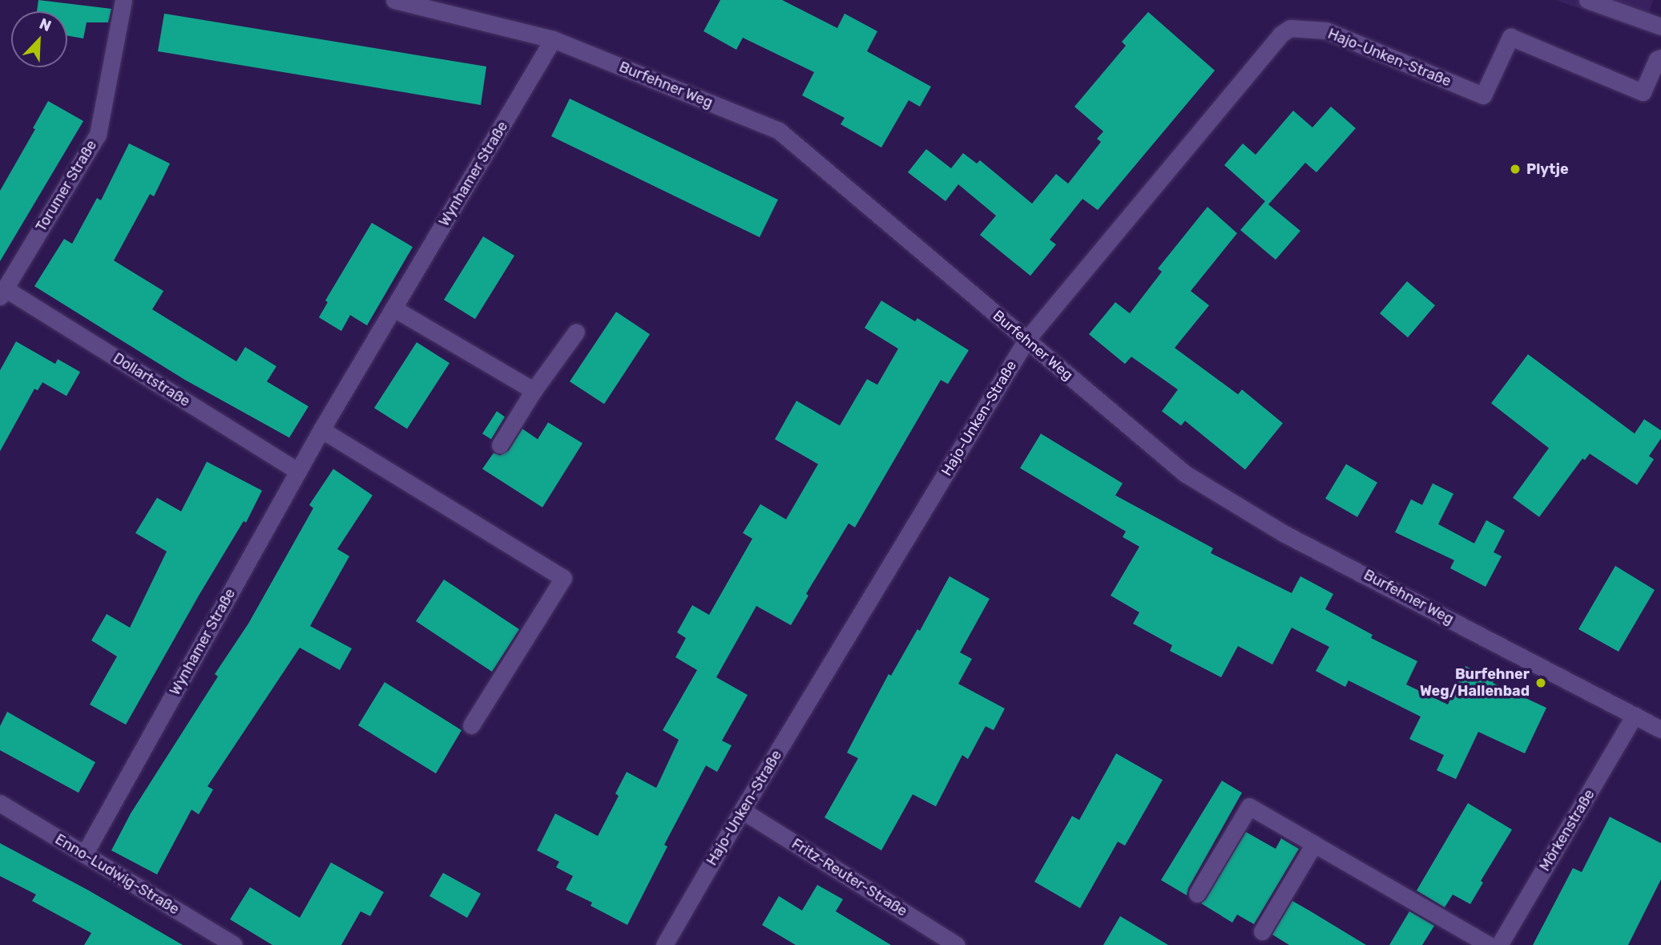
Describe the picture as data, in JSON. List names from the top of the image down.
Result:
{
  "streets": {
    "street": [
      "Hajo-Unken-Straße",
      "Burfehner Weg",
      "Wynhamer Straße",
      "Torumer Straße",
      "Dollartstraße",
      "Mörkenstraße",
      "Enno-Ludwig-Straße",
      "Fritz-Reuter-Straße"
    ]
  },
  "crossings": [
    ["Hajo-Unken-Straße", "Burfehner Weg"],
    ["Hajo-Unken-Straße", "Fritz-Reuter-Straße"],
    ["Burfehner Weg", "Wynhamer Straße"],
    ["Burfehner Weg", "Mörkenstraße"],
    ["Wynhamer Straße", "Dollartstraße"],
    ["Wynhamer Straße", "Enno-Ludwig-Straße"],
    ["Torumer Straße", "Dollartstraße"]
  ],
  "places": ["Plytje", "Burfehner Weg/Hallenbad"],
  "north": "top right"
}
